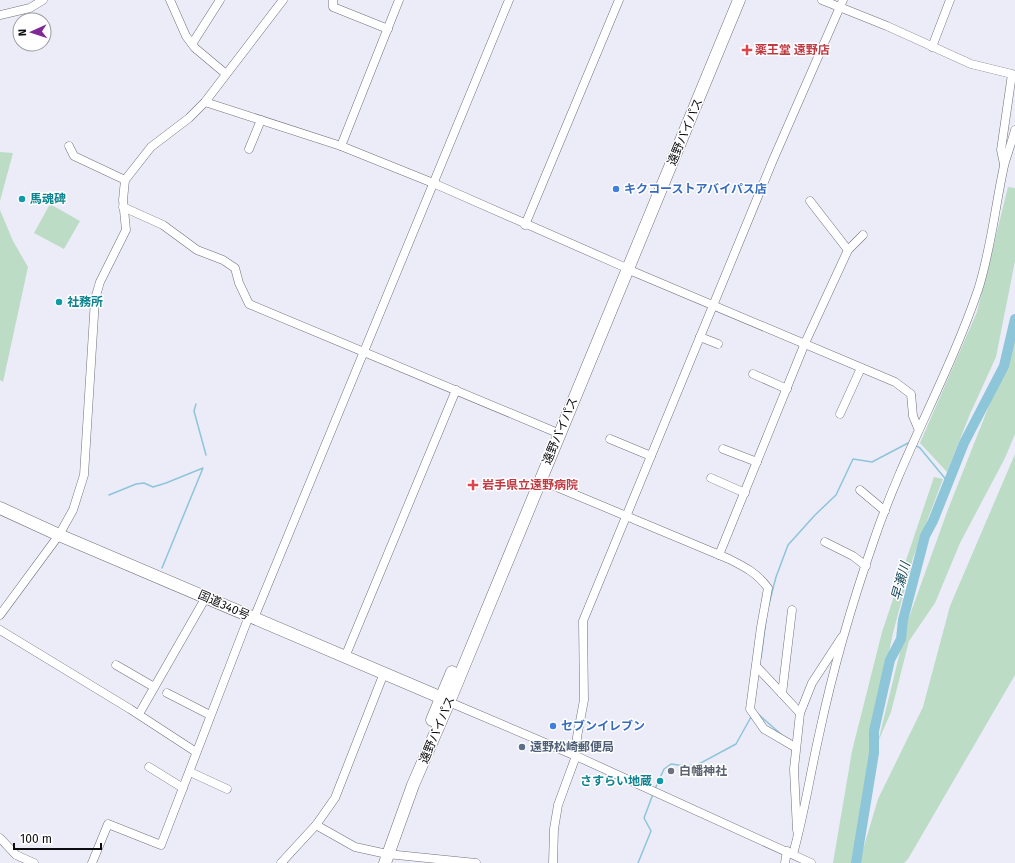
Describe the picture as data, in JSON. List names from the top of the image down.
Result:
{
  "streets": {
    "highway": ["遠野バイパス", "国道340号"]
  },
  "crossings": [
    ["遠野バイパス", "国道340号"]
  ],
  "water": ["早瀬川"],
  "places": {
    "health": ["薬王堂 遠野店", "岩手県立遠野病院"],
    "other": [
      "キクコーストアバイパス店",
      "馬魂碑",
      "社務所",
      "セブンイレブン",
      "遠野松崎郵便局",
      "白幡神社",
      "さすらい地蔵"
    ]
  },
  "scale_bar": "100 m",
  "north": "left"
}
